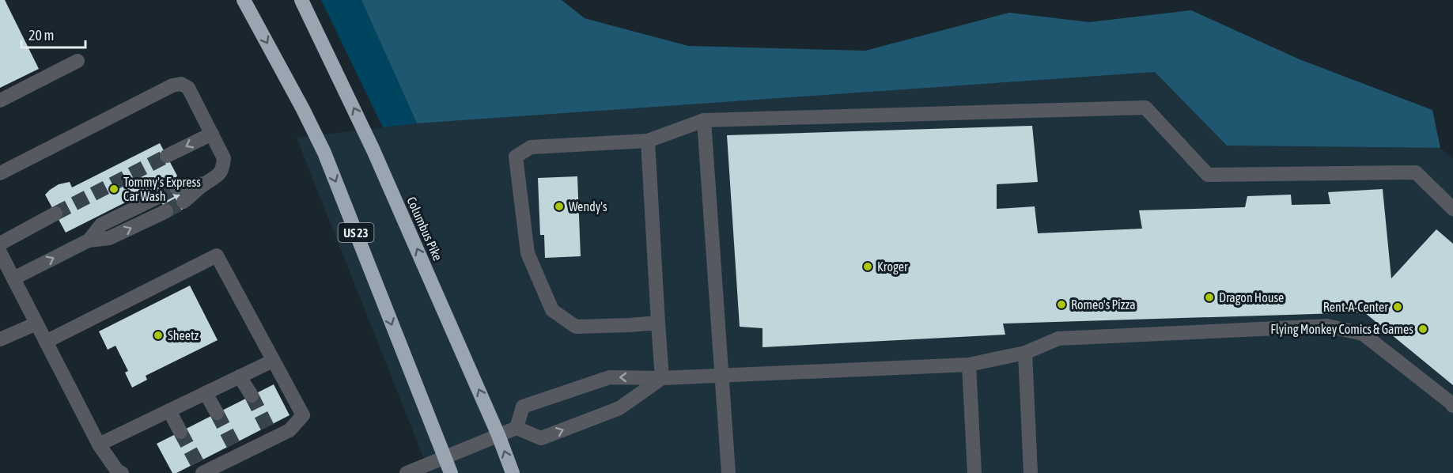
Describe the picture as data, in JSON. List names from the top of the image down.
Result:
{
  "streets": {
    "highway": ["Columbus Pike", "US 23"]
  },
  "places": [
    "Tommy's Express Car Wash",
    "Wendy's",
    "Kroger",
    "Dragon House",
    "Romeo's Pizza",
    "Rent-A-Center",
    "Flying Monkey Comics & Games",
    "Sheetz"
  ],
  "scale_bar": "20 m"
}
